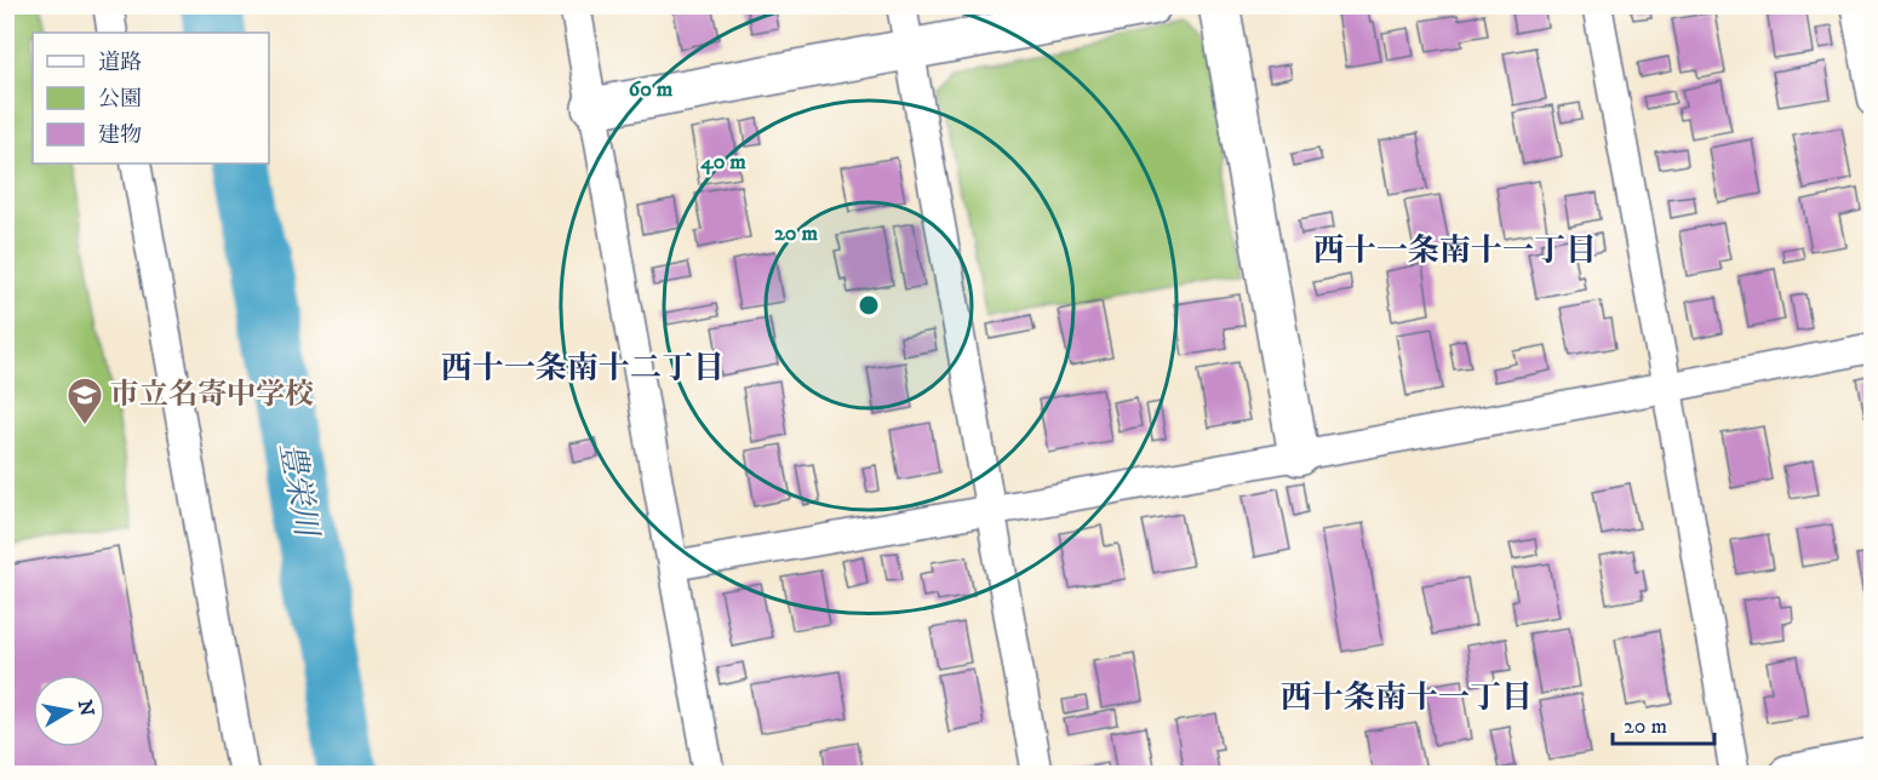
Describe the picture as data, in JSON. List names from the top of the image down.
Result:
{
  "districts": ["西十一条南十一丁目", "西十一条南十二丁目", "西十条南十一丁目"],
  "water": ["豊栄川"],
  "places": {
    "school or university": ["市立名寄中学校"]
  },
  "legend": ["道路", "公園", "建物"],
  "scale_bar": "20 m",
  "north": "right",
  "rings": ["60 m", "40 m", "20 m"]
}
